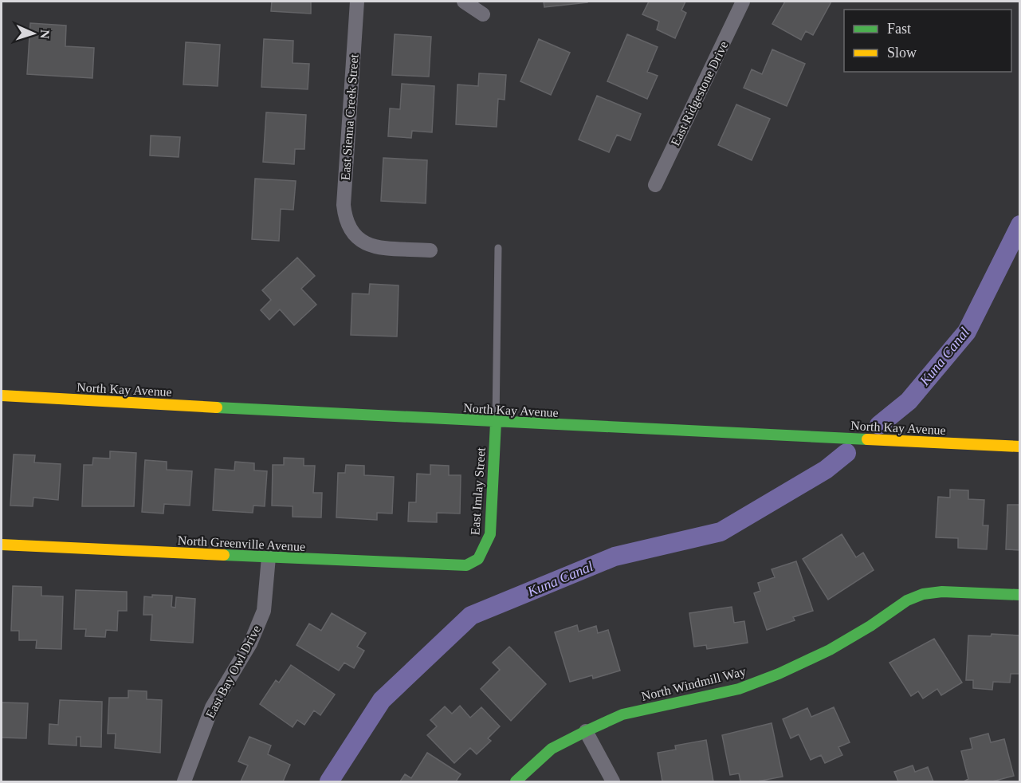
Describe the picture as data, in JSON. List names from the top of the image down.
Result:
{
  "streets": {
    "street": [
      "East Ridgestone Drive",
      "East Sienna Creek Street",
      "North Kay Avenue",
      "East Imlay Street",
      "North Greenville Avenue",
      "East Bay Owl Drive",
      "North Windmill Way"
    ]
  },
  "crossings": [
    ["North Kay Avenue", "East Imlay Street"],
    ["East Imlay Street", "North Greenville Avenue"],
    ["North Greenville Avenue", "East Bay Owl Drive"]
  ],
  "water": ["Kuna Canal"],
  "legend": ["Fast", "Slow"],
  "north": "right"
}
